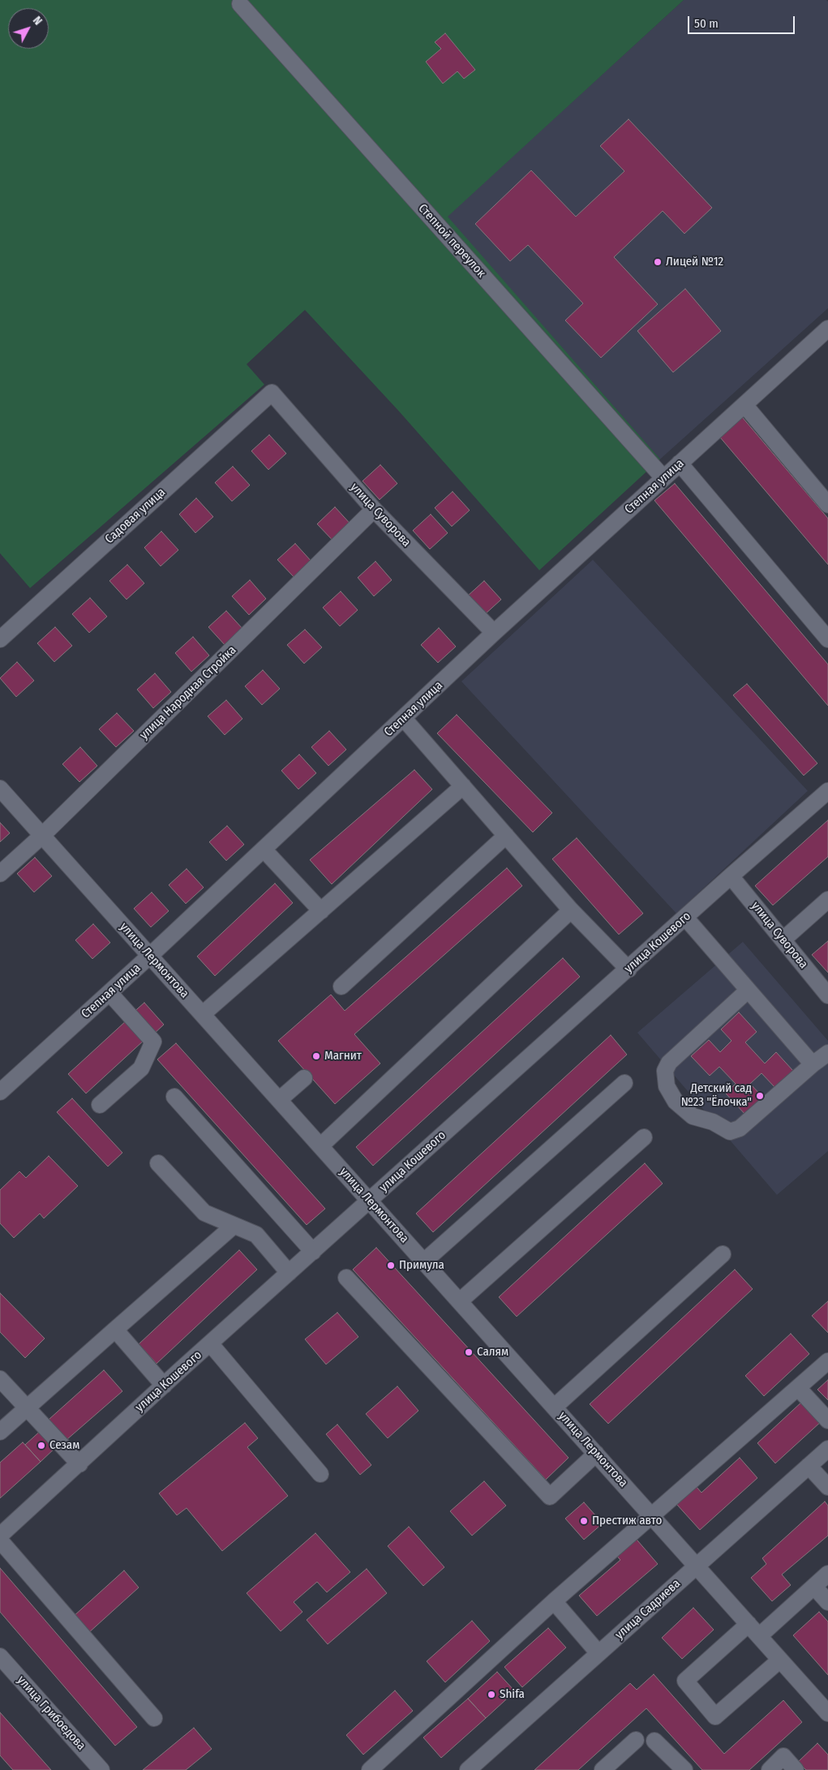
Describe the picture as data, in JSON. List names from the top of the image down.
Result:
{
  "streets": {
    "street": [
      "Степной переулок",
      "Степная улица",
      "улица Суворова",
      "Садовая улица",
      "улица Народная Стройка",
      "улица Кошевого",
      "улица Лермонтова",
      "улица Садриева",
      "улица Грибоедова"
    ]
  },
  "crossings": [
    ["Степной переулок", "Степная улица"],
    ["Степная улица", "улица Суворова"],
    ["Степная улица", "улица Лермонтова"],
    ["улица Суворова", "Садовая улица"],
    ["улица Суворова", "улица Народная Стройка"],
    ["улица Суворова", "улица Кошевого"],
    ["улица Народная Стройка", "улица Лермонтова"],
    ["улица Кошевого", "улица Лермонтова"],
    ["улица Лермонтова", "улица Садриева"]
  ],
  "places": [
    "Лицей №12",
    "Магнит",
    "Детский сад №23 \"Ёлочка\"",
    "Примула",
    "Салям",
    "Сезам",
    "Престиж авто",
    "Shifa"
  ],
  "scale_bar": "50 m",
  "north": "top right"
}
